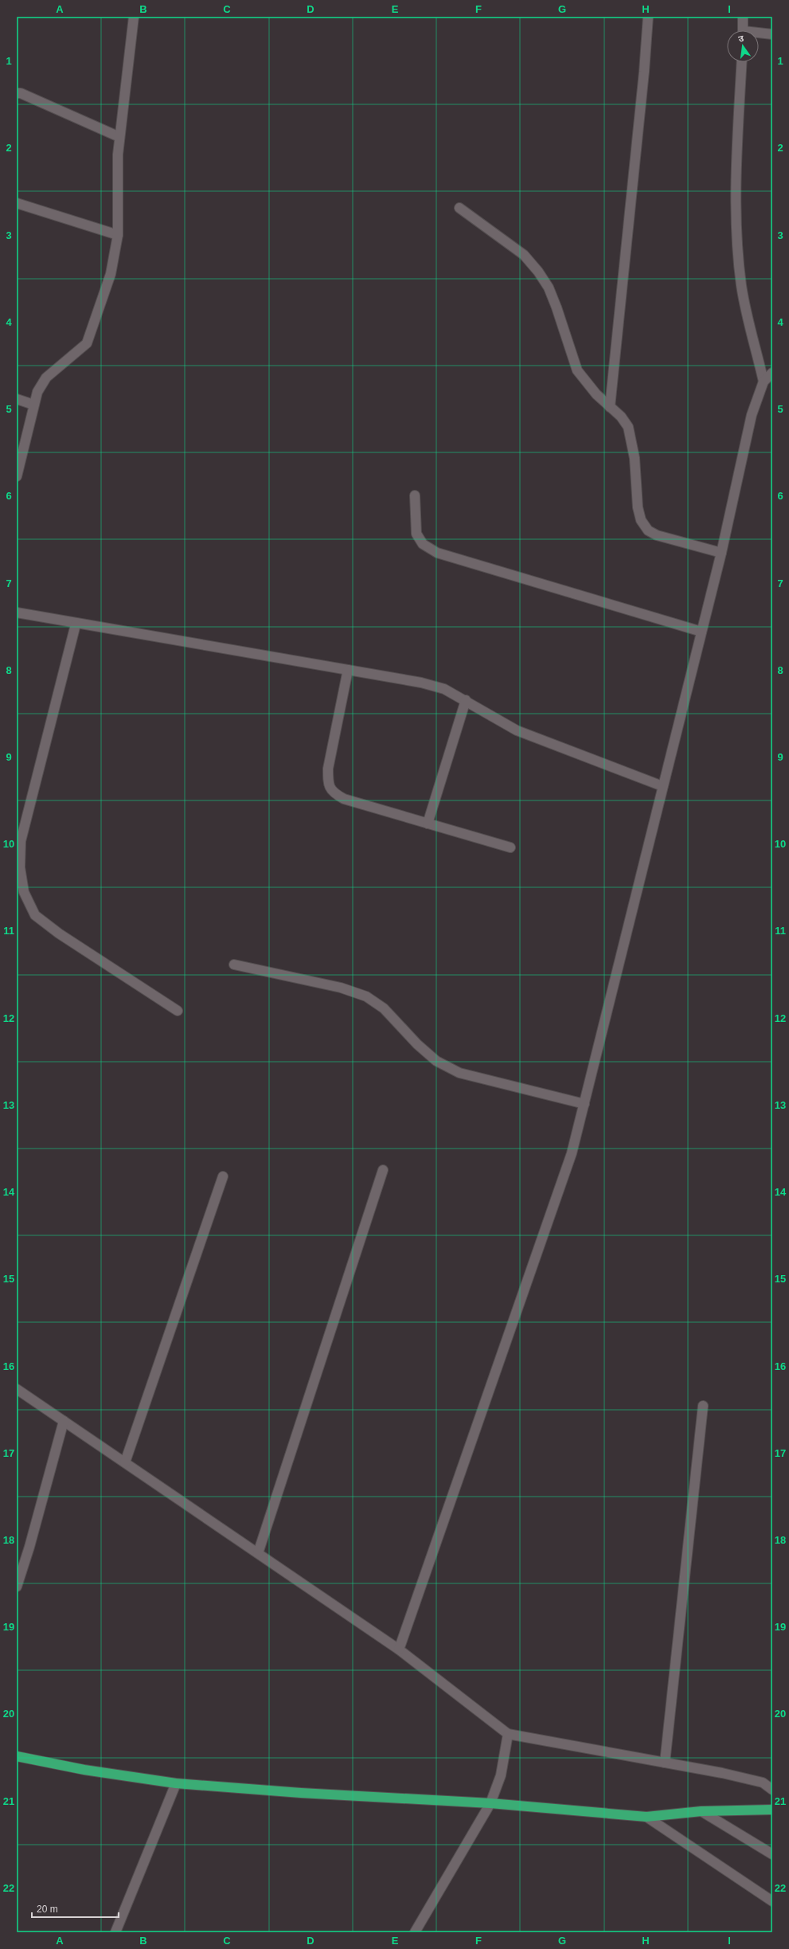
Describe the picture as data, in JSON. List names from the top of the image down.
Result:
{
  "scale_bar": "20 m",
  "north": "top",
  "grid": {
    "columns": [
      "A",
      "B",
      "C",
      "D",
      "E",
      "F",
      "G",
      "H",
      "I"
    ],
    "rows": [
      "1",
      "2",
      "3",
      "4",
      "5",
      "6",
      "7",
      "8",
      "9",
      "10",
      "11",
      "12",
      "13",
      "14",
      "15",
      "16",
      "17",
      "18",
      "19",
      "20",
      "21",
      "22"
    ]
  }
}
